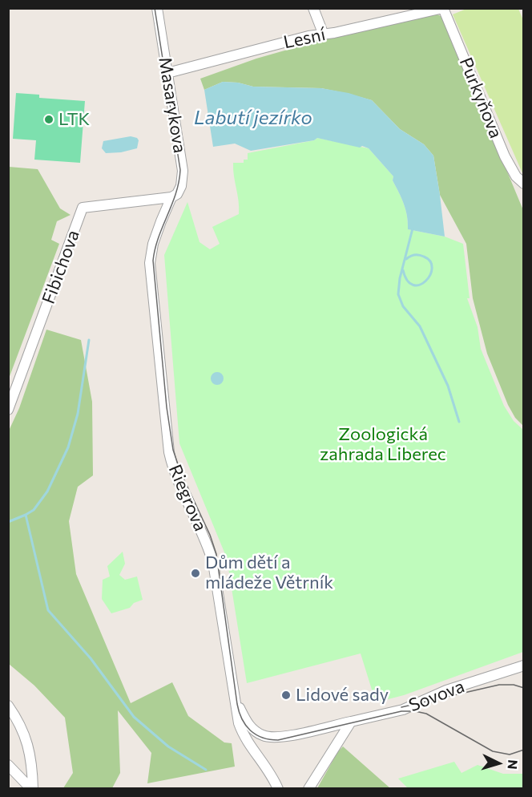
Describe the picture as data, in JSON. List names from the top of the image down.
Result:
{
  "streets": {
    "street": [
      "Lesní",
      "Purkyňova",
      "Masarykova",
      "Fibichova",
      "Riegrova",
      "Sovova"
    ]
  },
  "crossings": [
    ["Lesní", "Purkyňova"],
    ["Lesní", "Masarykova"],
    ["Masarykova", "Fibichova"],
    ["Masarykova", "Riegrova"],
    ["Fibichova", "Riegrova"]
  ],
  "water": ["Labutí jezírko"],
  "parks": ["Zoologická zahrada Liberec"],
  "places": ["LTK", "Dům dětí a mládeže Větrník", "Lidové sady"],
  "north": "right"
}
